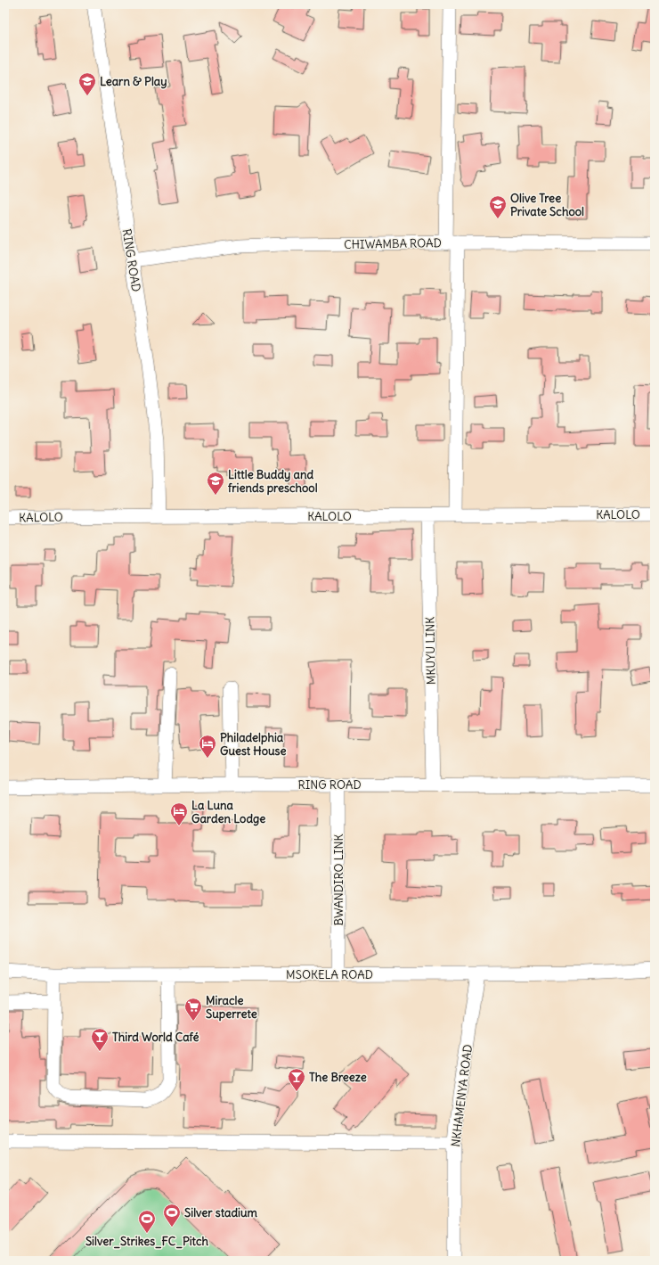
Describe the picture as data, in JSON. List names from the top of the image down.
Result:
{
  "streets": {
    "street": [
      "CHIWAMBA ROAD",
      "RING ROAD",
      "KALOLO",
      "MKUYU LINK",
      "BWANDIRO LINK",
      "MSOKELA ROAD",
      "NKHAMENYA ROAD"
    ]
  },
  "crossings": [
    ["CHIWAMBA ROAD", "RING ROAD"],
    ["RING ROAD", "KALOLO"],
    ["RING ROAD", "MKUYU LINK"],
    ["RING ROAD", "BWANDIRO LINK"],
    ["KALOLO", "MKUYU LINK"],
    ["BWANDIRO LINK", "MSOKELA ROAD"],
    ["MSOKELA ROAD", "NKHAMENYA ROAD"]
  ],
  "places": {
    "school or university": ["Learn & Play", "Olive Tree Private School", "Little Buddy and friends preschool"],
    "hotel": ["Philadelphia Guest House", "La Luna Garden Lodge"],
    "supermarket": ["Miracle Superrete"],
    "bar": ["Third World Café", "The Breeze"],
    "sports": ["Silver stadium", "Silver_Strikes_FC_Pitch"]
  }
}
